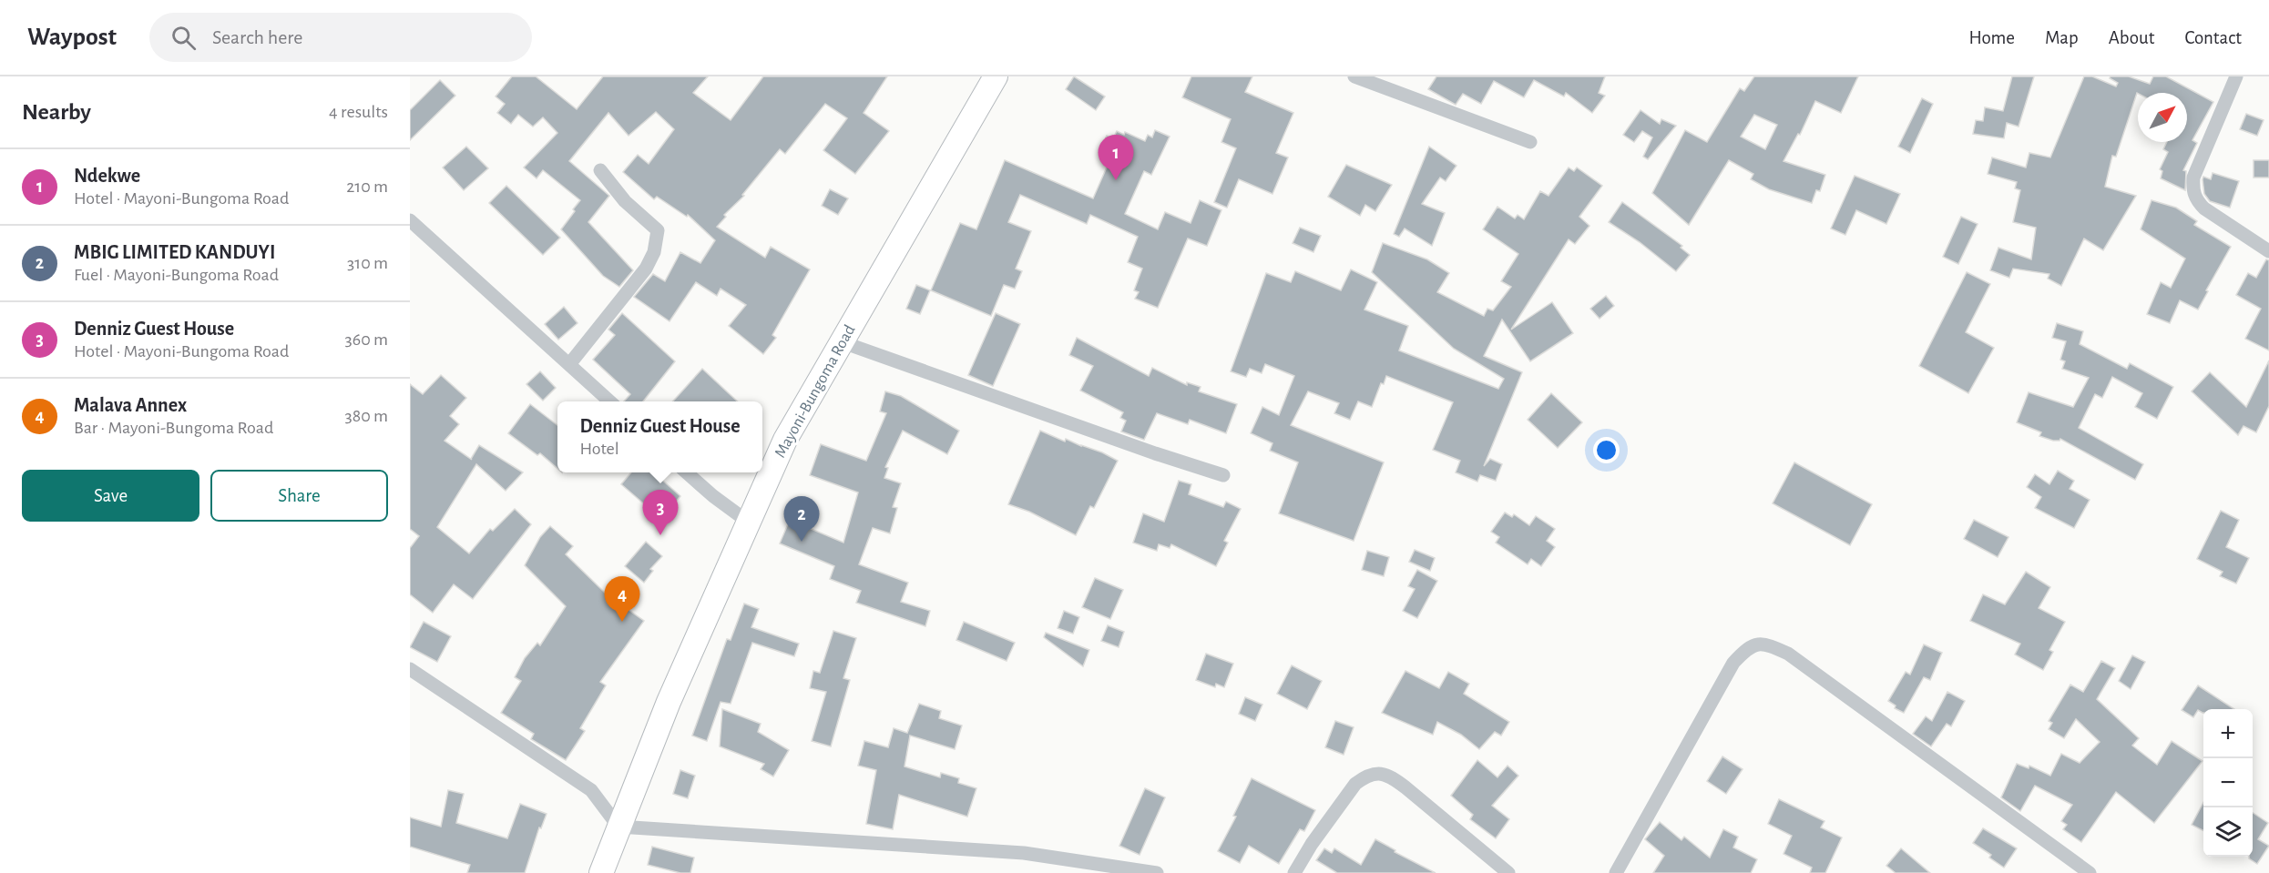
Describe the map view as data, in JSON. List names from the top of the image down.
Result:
{
  "streets": {
    "main road": ["Mayoni-Bungoma Road"]
  },
  "north": "top right",
  "page": {
    "header": "Waypost",
    "search": "Search here",
    "nav": [
      "Home",
      "Map",
      "About",
      "Contact"
    ],
    "heading": ["Nearby", "4 results"],
    "pins": [
      "1",
      "3",
      "2",
      "4"
    ],
    "list": [
      {
        "mark": "1",
        "name": "Ndekwe",
        "note": "Hotel · Mayoni-Bungoma Road",
        "value": "210 m"
      },
      {
        "mark": "2",
        "name": "MBIG LIMITED KANDUYI",
        "note": "Fuel · Mayoni-Bungoma Road",
        "value": "310 m"
      },
      {
        "mark": "3",
        "name": "Denniz Guest House",
        "note": "Hotel · Mayoni-Bungoma Road",
        "value": "360 m"
      },
      {
        "mark": "4",
        "name": "Malava Annex",
        "note": "Bar · Mayoni-Bungoma Road",
        "value": "380 m"
      }
    ],
    "popup": ["Denniz Guest House", "Hotel"],
    "buttons": ["Save", "Share"],
    "map_buttons": ["+", "−"]
  }
}
